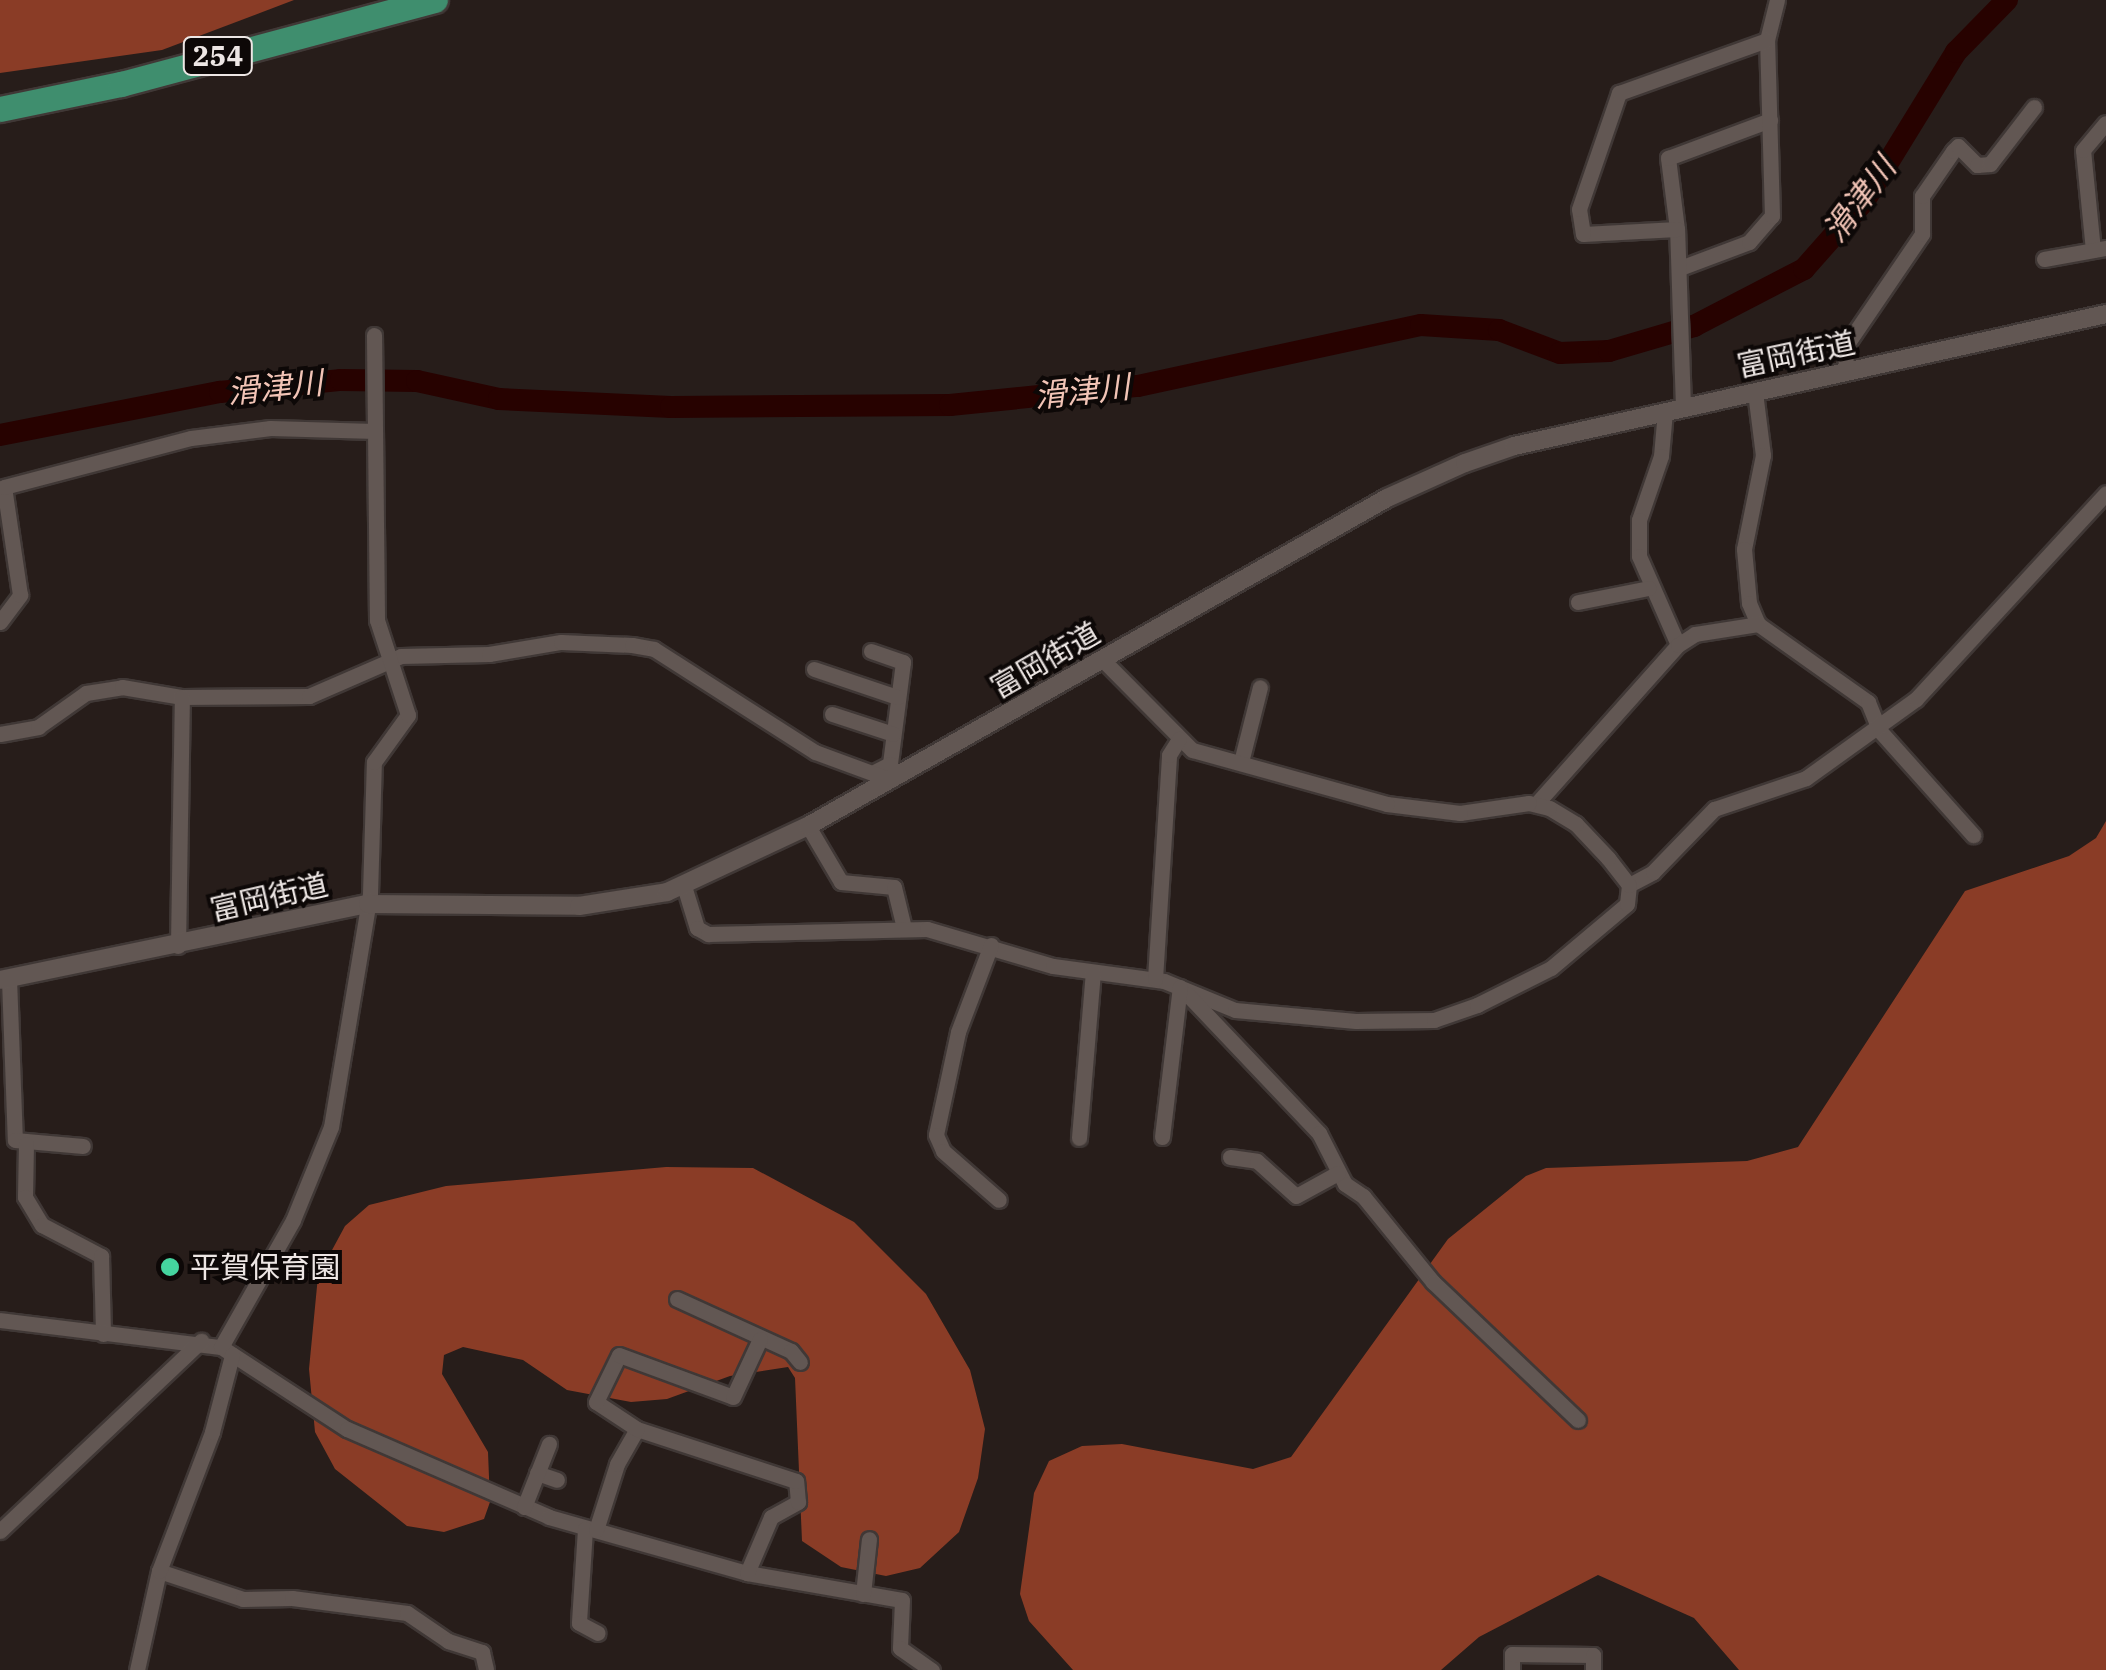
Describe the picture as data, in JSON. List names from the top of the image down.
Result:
{
  "streets": {
    "highway": ["254"],
    "street": ["富岡街道"]
  },
  "water": ["滑津川"],
  "places": ["平賀保育園"]
}
